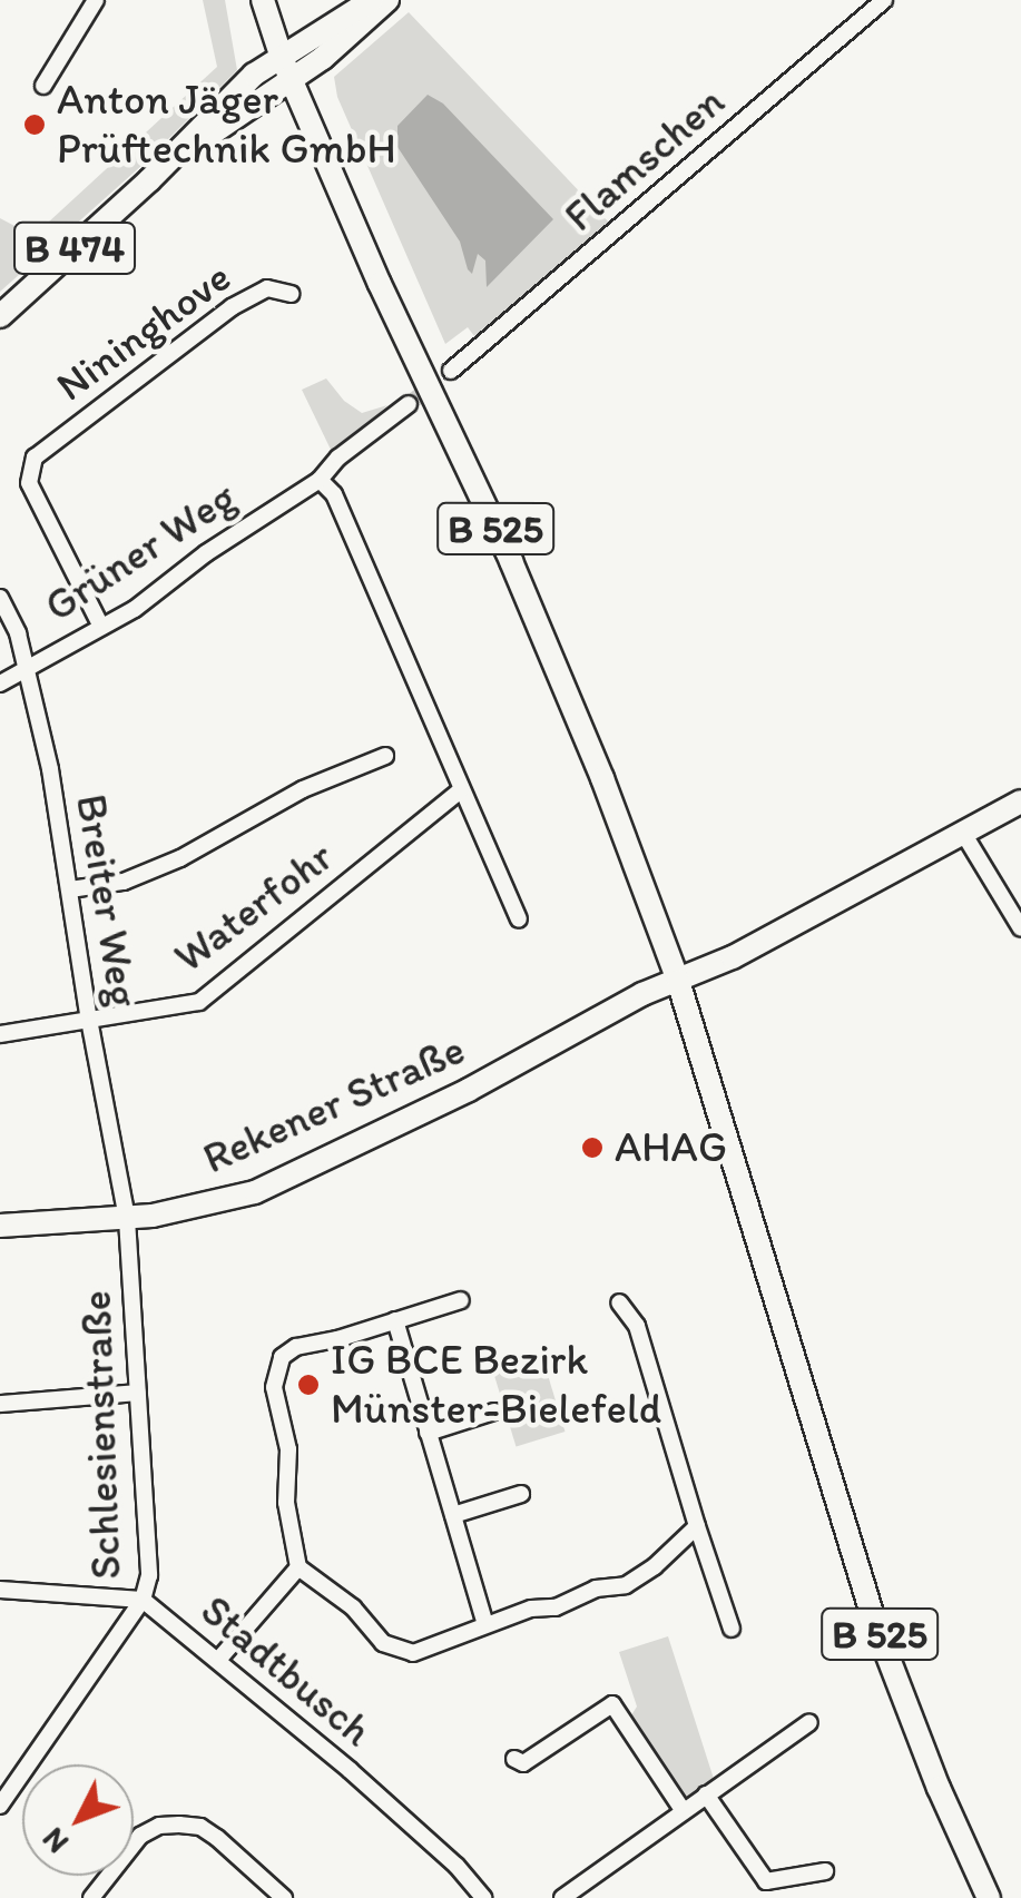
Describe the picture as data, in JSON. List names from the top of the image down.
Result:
{
  "streets": {
    "main road": ["B 474", "B 525", "Rekener Straße"],
    "street": [
      "Flamschen",
      "Nininghove",
      "Grüner Weg",
      "Breiter Weg",
      "Waterfohr",
      "Schlesienstraße",
      "Stadtbusch"
    ]
  },
  "crossings": [
    ["B 474", "B 525"],
    ["Nininghove", "Grüner Weg"],
    ["B 525", "Rekener Straße"],
    ["Grüner Weg", "Breiter Weg"],
    ["Breiter Weg", "Waterfohr"],
    ["Breiter Weg", "Rekener Straße"],
    ["Breiter Weg", "Schlesienstraße"],
    ["Rekener Straße", "Schlesienstraße"],
    ["Schlesienstraße", "Stadtbusch"]
  ],
  "places": ["Anton Jäger Prüftechnik GmbH", "AHAG", "IG BCE Bezirk Münster-Bielefeld"],
  "north": "bottom left"
}
